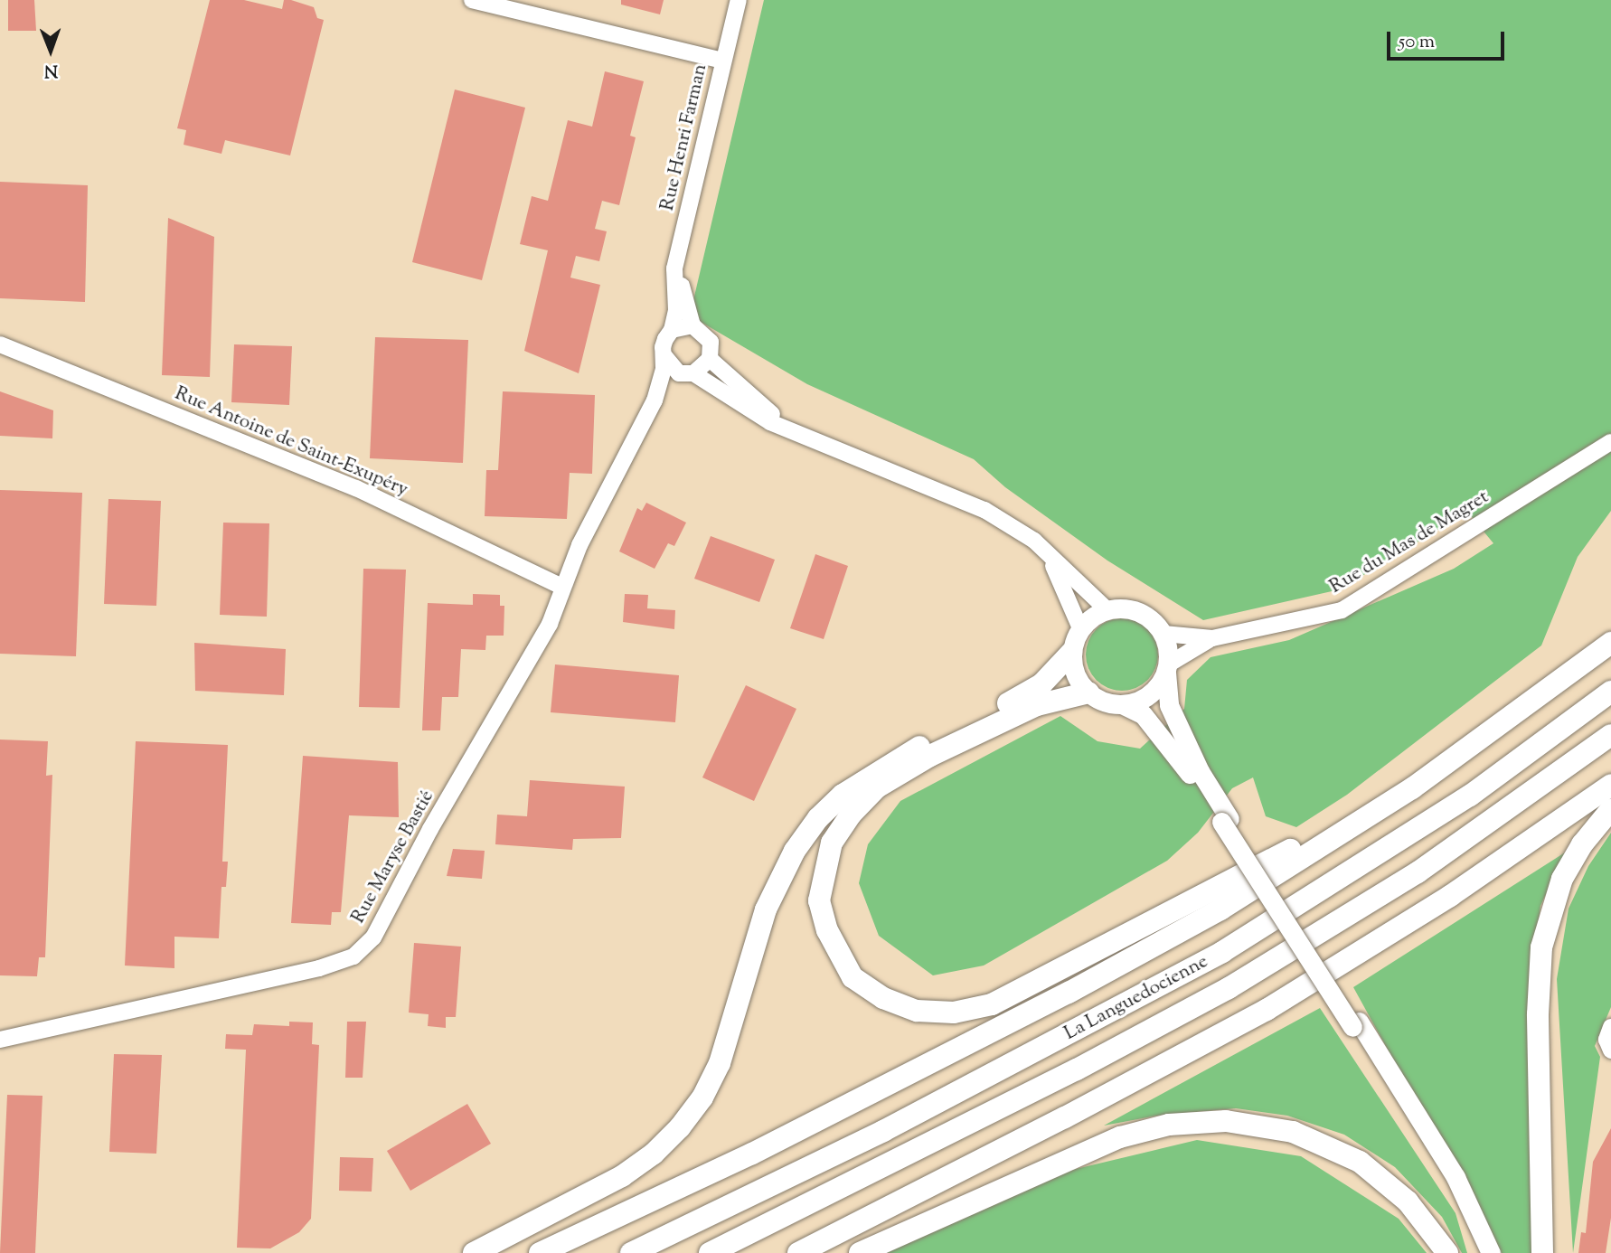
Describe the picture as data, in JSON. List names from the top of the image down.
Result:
{
  "streets": {
    "highway": ["La Languedocienne"],
    "street": [
      "Rue Henri Farman",
      "Rue Antoine de Saint-Exupéry",
      "Rue du Mas de Magret",
      "Rue Maryse Bastié"
    ]
  },
  "crossings": [
    ["Rue Antoine de Saint-Exupéry", "Rue Maryse Bastié"]
  ],
  "scale_bar": "50 m",
  "north": "bottom"
}
